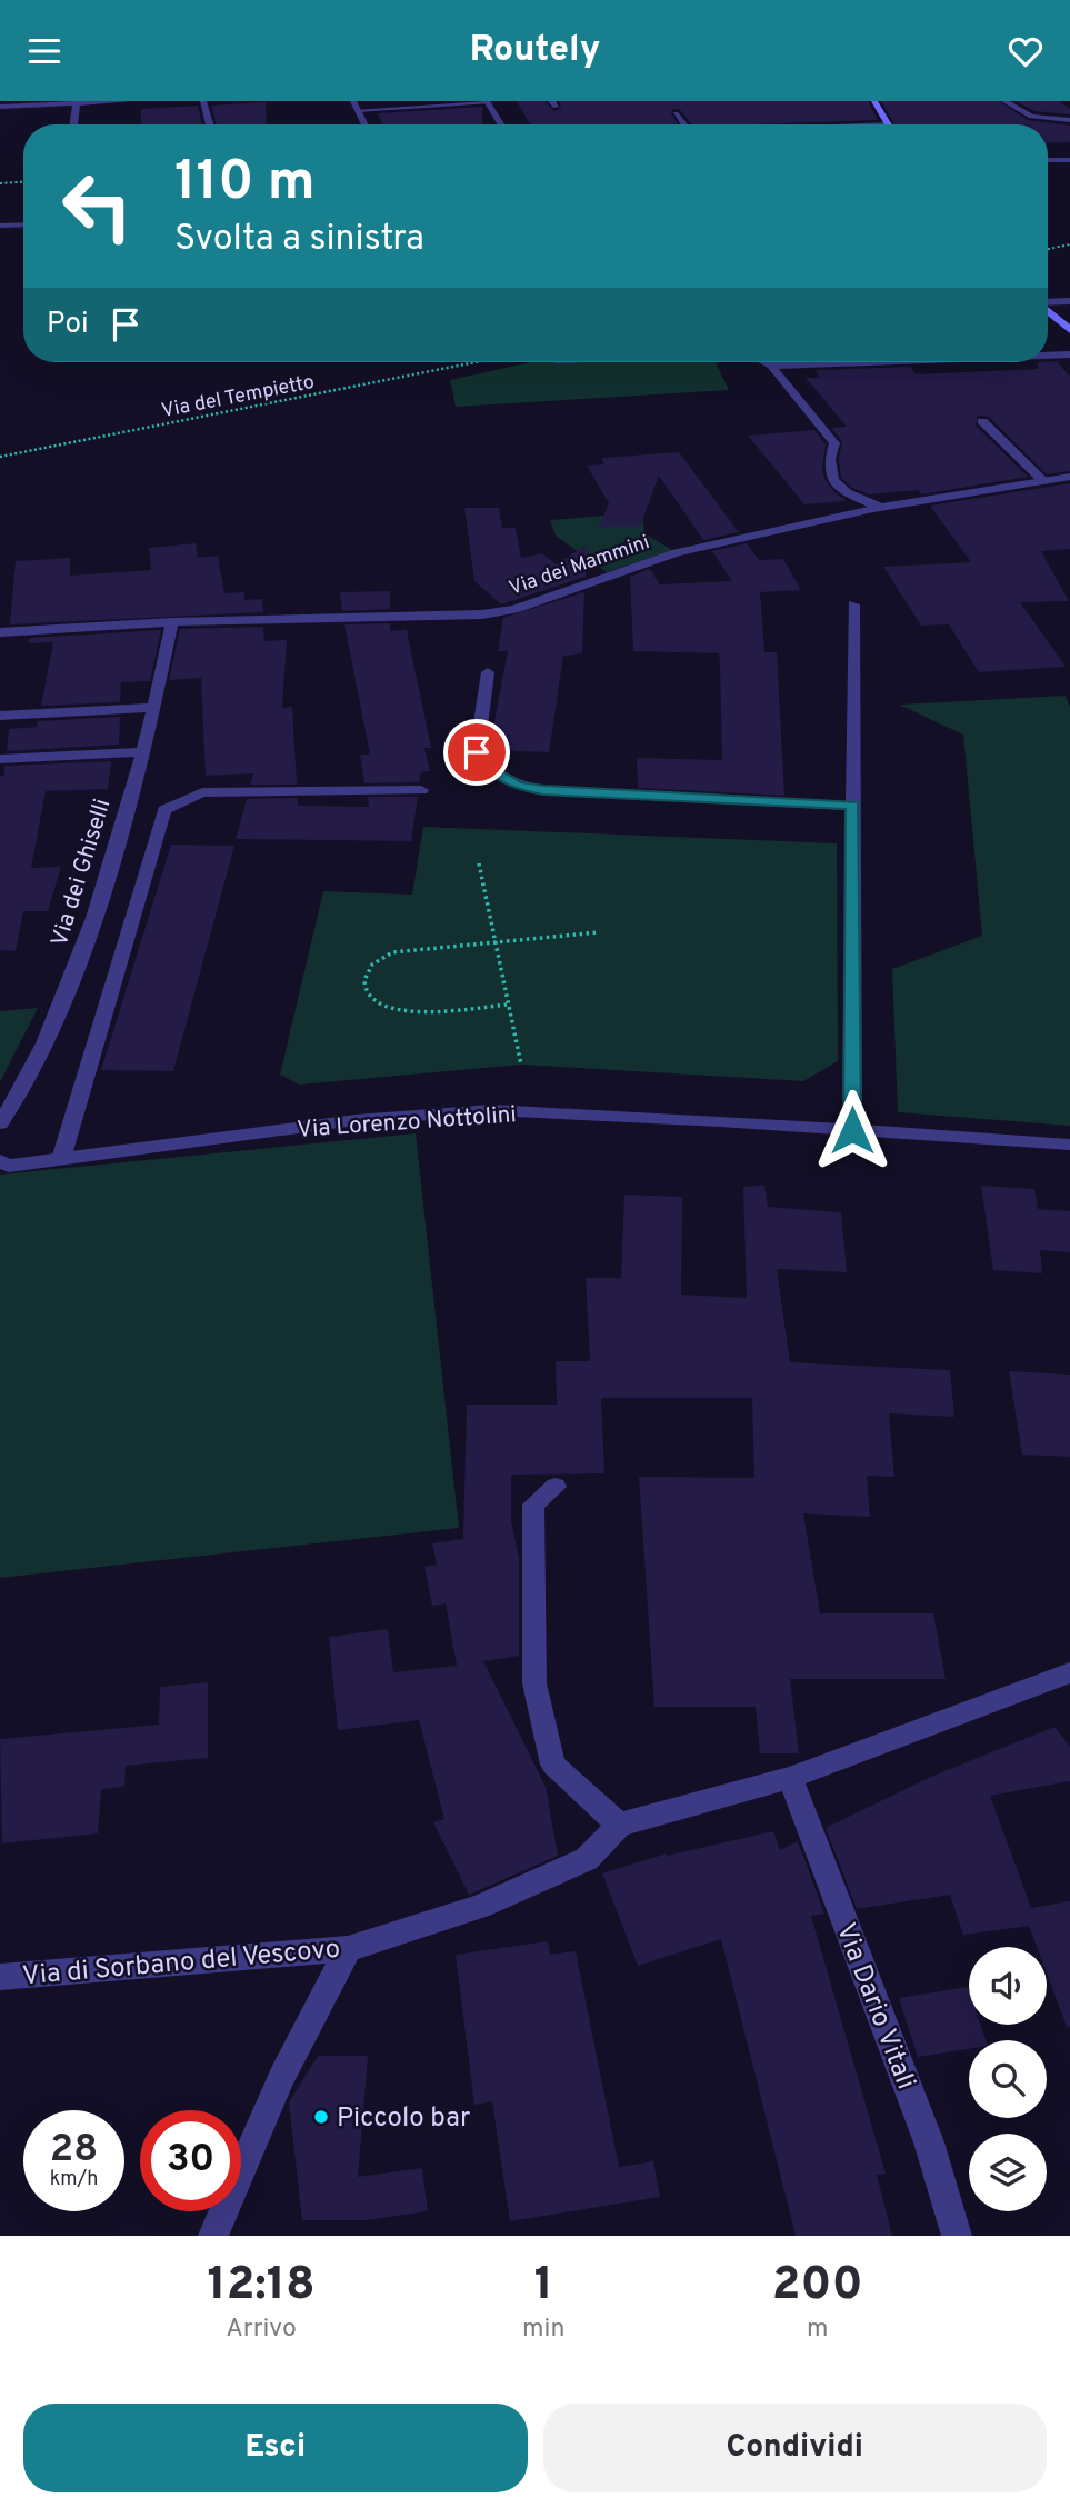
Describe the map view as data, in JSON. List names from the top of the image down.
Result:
{
  "streets": {
    "street": [
      "Via dei Mammini",
      "Via dei Ghiselli",
      "Via Lorenzo Nottolini",
      "Via di Sorbano del Vescovo",
      "Via Dario Vitali"
    ],
    "path": ["Via del Tempietto"]
  },
  "crossings": [
    ["Via dei Mammini", "Via dei Ghiselli"]
  ],
  "places": ["Piccolo bar"],
  "page": {
    "header": "Routely",
    "turn": ["110 m", "Svolta a sinistra"],
    "then": "Poi",
    "speed": "28 km/h",
    "limit": "30",
    "eta": [
      "12:18",
      "Arrivo",
      "1",
      "min",
      "200",
      "m"
    ],
    "buttons": ["Esci", "Condividi"]
  }
}
